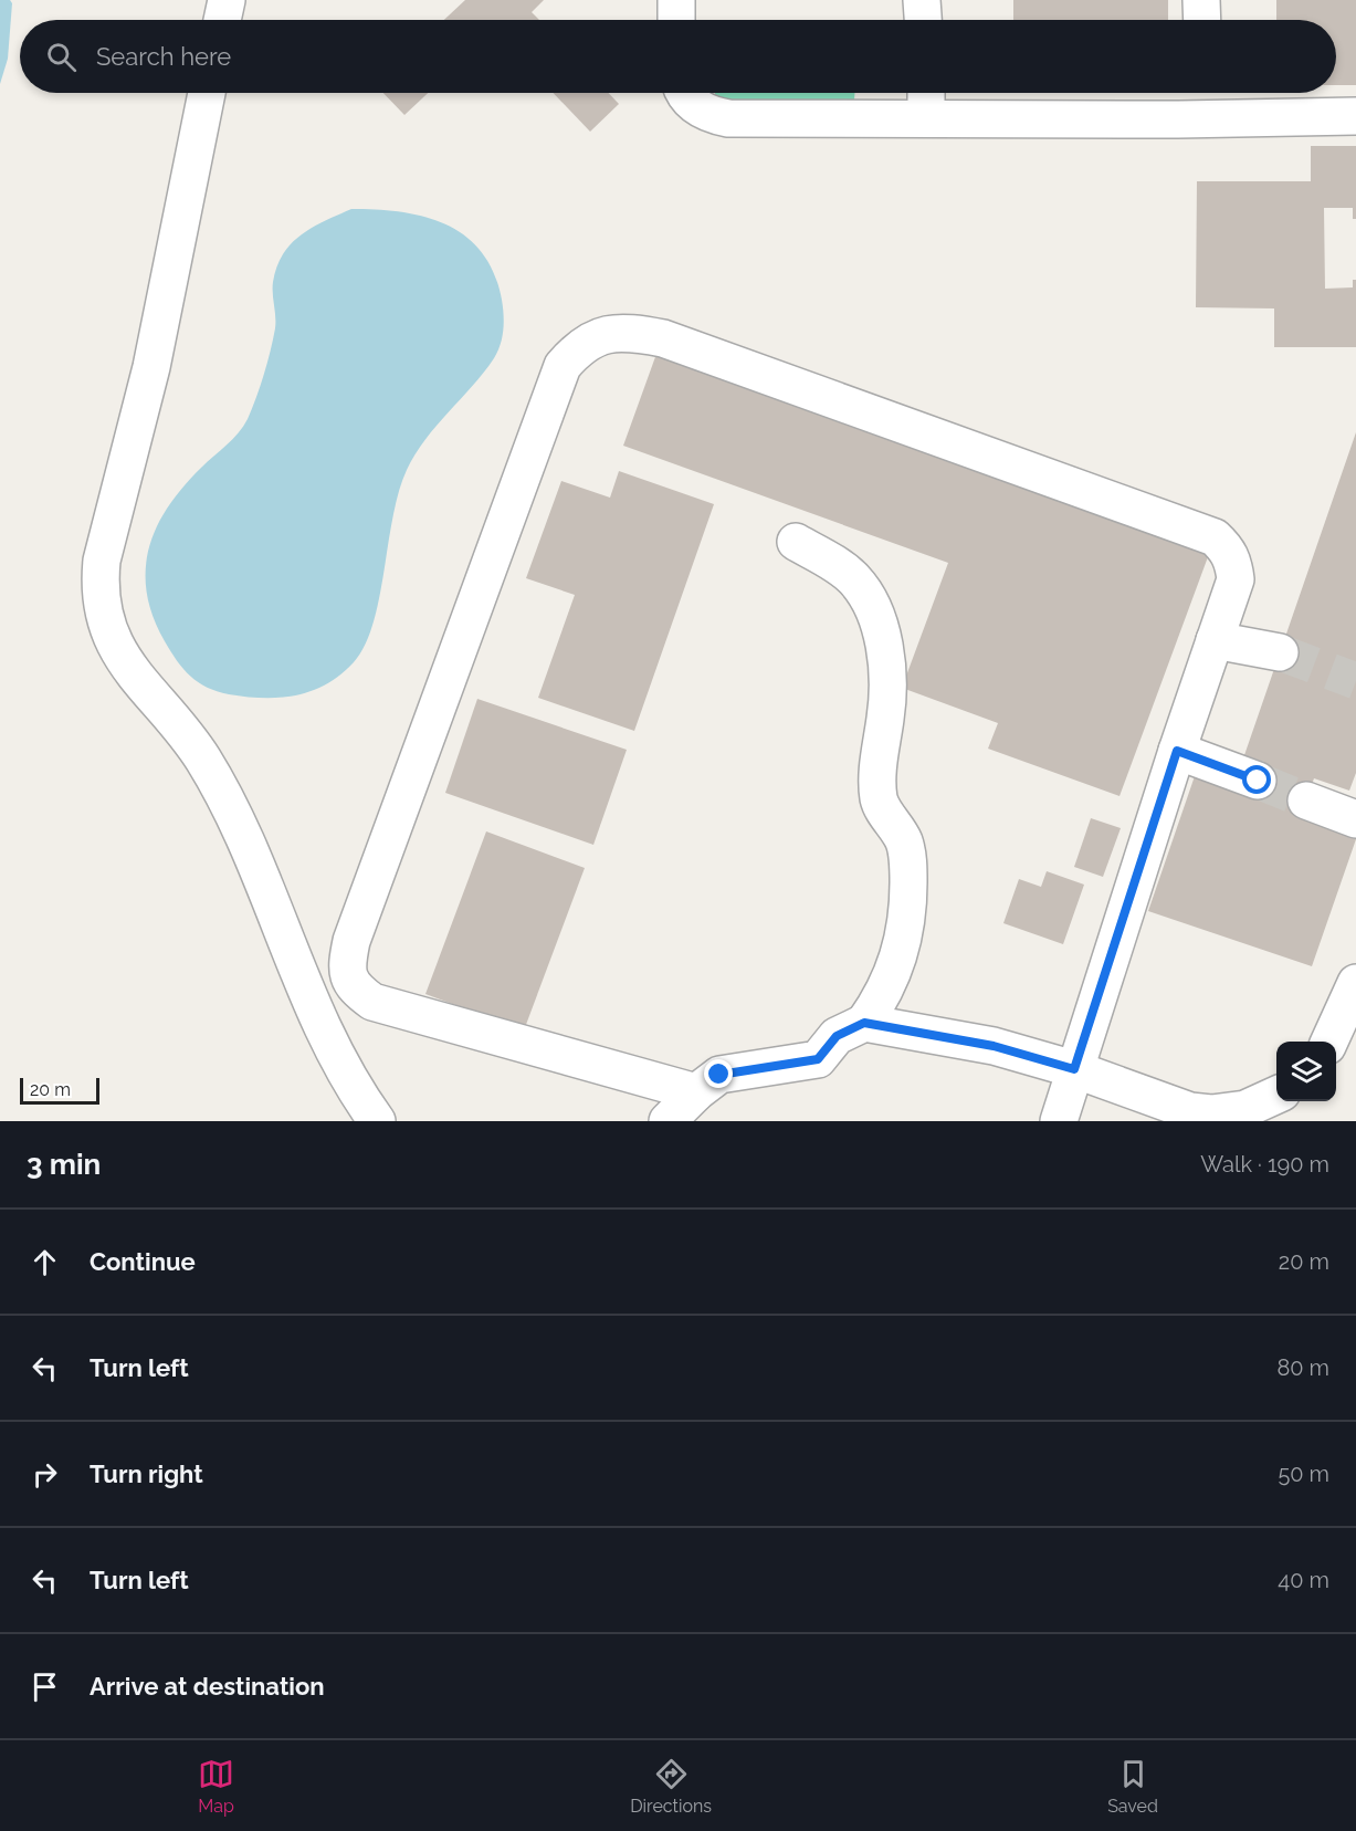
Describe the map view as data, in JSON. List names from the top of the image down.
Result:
{
  "scale_bar": "20 m",
  "page": {
    "search": "Search here",
    "scale": "20 m",
    "heading": ["3 min", "Walk · 190 m"],
    "list": [
      ["Continue", "20 m"],
      ["Turn left", "80 m"],
      ["Turn right", "50 m"],
      ["Turn left", "40 m"],
      "Arrive at destination"
    ],
    "nav": ["Map", "Directions", "Saved"]
  }
}
